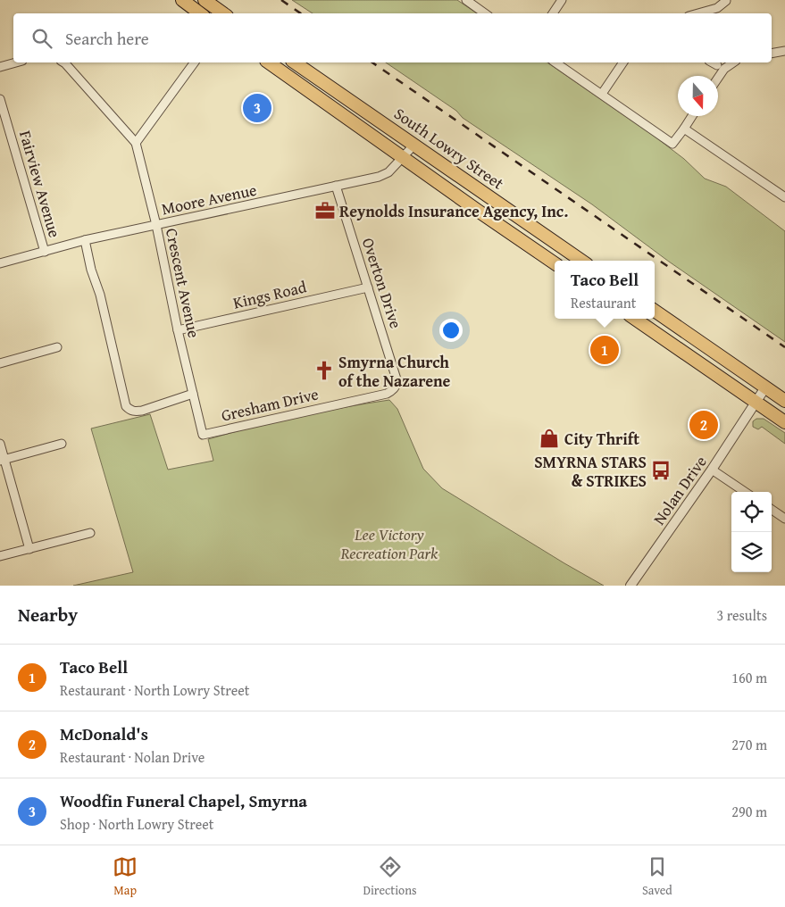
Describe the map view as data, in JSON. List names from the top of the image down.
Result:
{
  "streets": {
    "main road": ["South Lowry Street"],
    "street": [
      "Fairview Avenue",
      "Moore Avenue",
      "Crescent Avenue",
      "Overton Drive",
      "Kings Road",
      "Gresham Drive",
      "Nolan Drive"
    ]
  },
  "crossings": [
    ["South Lowry Street", "Moore Avenue"],
    ["Fairview Avenue", "Moore Avenue"],
    ["Moore Avenue", "Crescent Avenue"],
    ["Moore Avenue", "Overton Drive"],
    ["Crescent Avenue", "Kings Road"],
    ["Crescent Avenue", "Gresham Drive"],
    ["Overton Drive", "Kings Road"],
    ["Overton Drive", "Gresham Drive"]
  ],
  "parks": ["Lee Victory Recreation Park"],
  "places": {
    "office": ["Reynolds Insurance Agency, Inc."],
    "church": ["Smyrna Church of the Nazarene"],
    "shop": ["City Thrift"],
    "bus stop": ["SMYRNA STARS & STRIKES"]
  },
  "north": "bottom",
  "page": {
    "search": "Search here",
    "pins": ["3", "1", "2"],
    "popup": ["Taco Bell", "Restaurant"],
    "heading": ["Nearby", "3 results"],
    "list": [
      {
        "mark": "1",
        "name": "Taco Bell",
        "note": "Restaurant · North Lowry Street",
        "value": "160 m"
      },
      {
        "mark": "2",
        "name": "McDonald's",
        "note": "Restaurant · Nolan Drive",
        "value": "270 m"
      },
      {
        "mark": "3",
        "name": "Woodfin Funeral Chapel, Smyrna",
        "note": "Shop · North Lowry Street",
        "value": "290 m"
      }
    ],
    "nav": ["Map", "Directions", "Saved"]
  }
}
